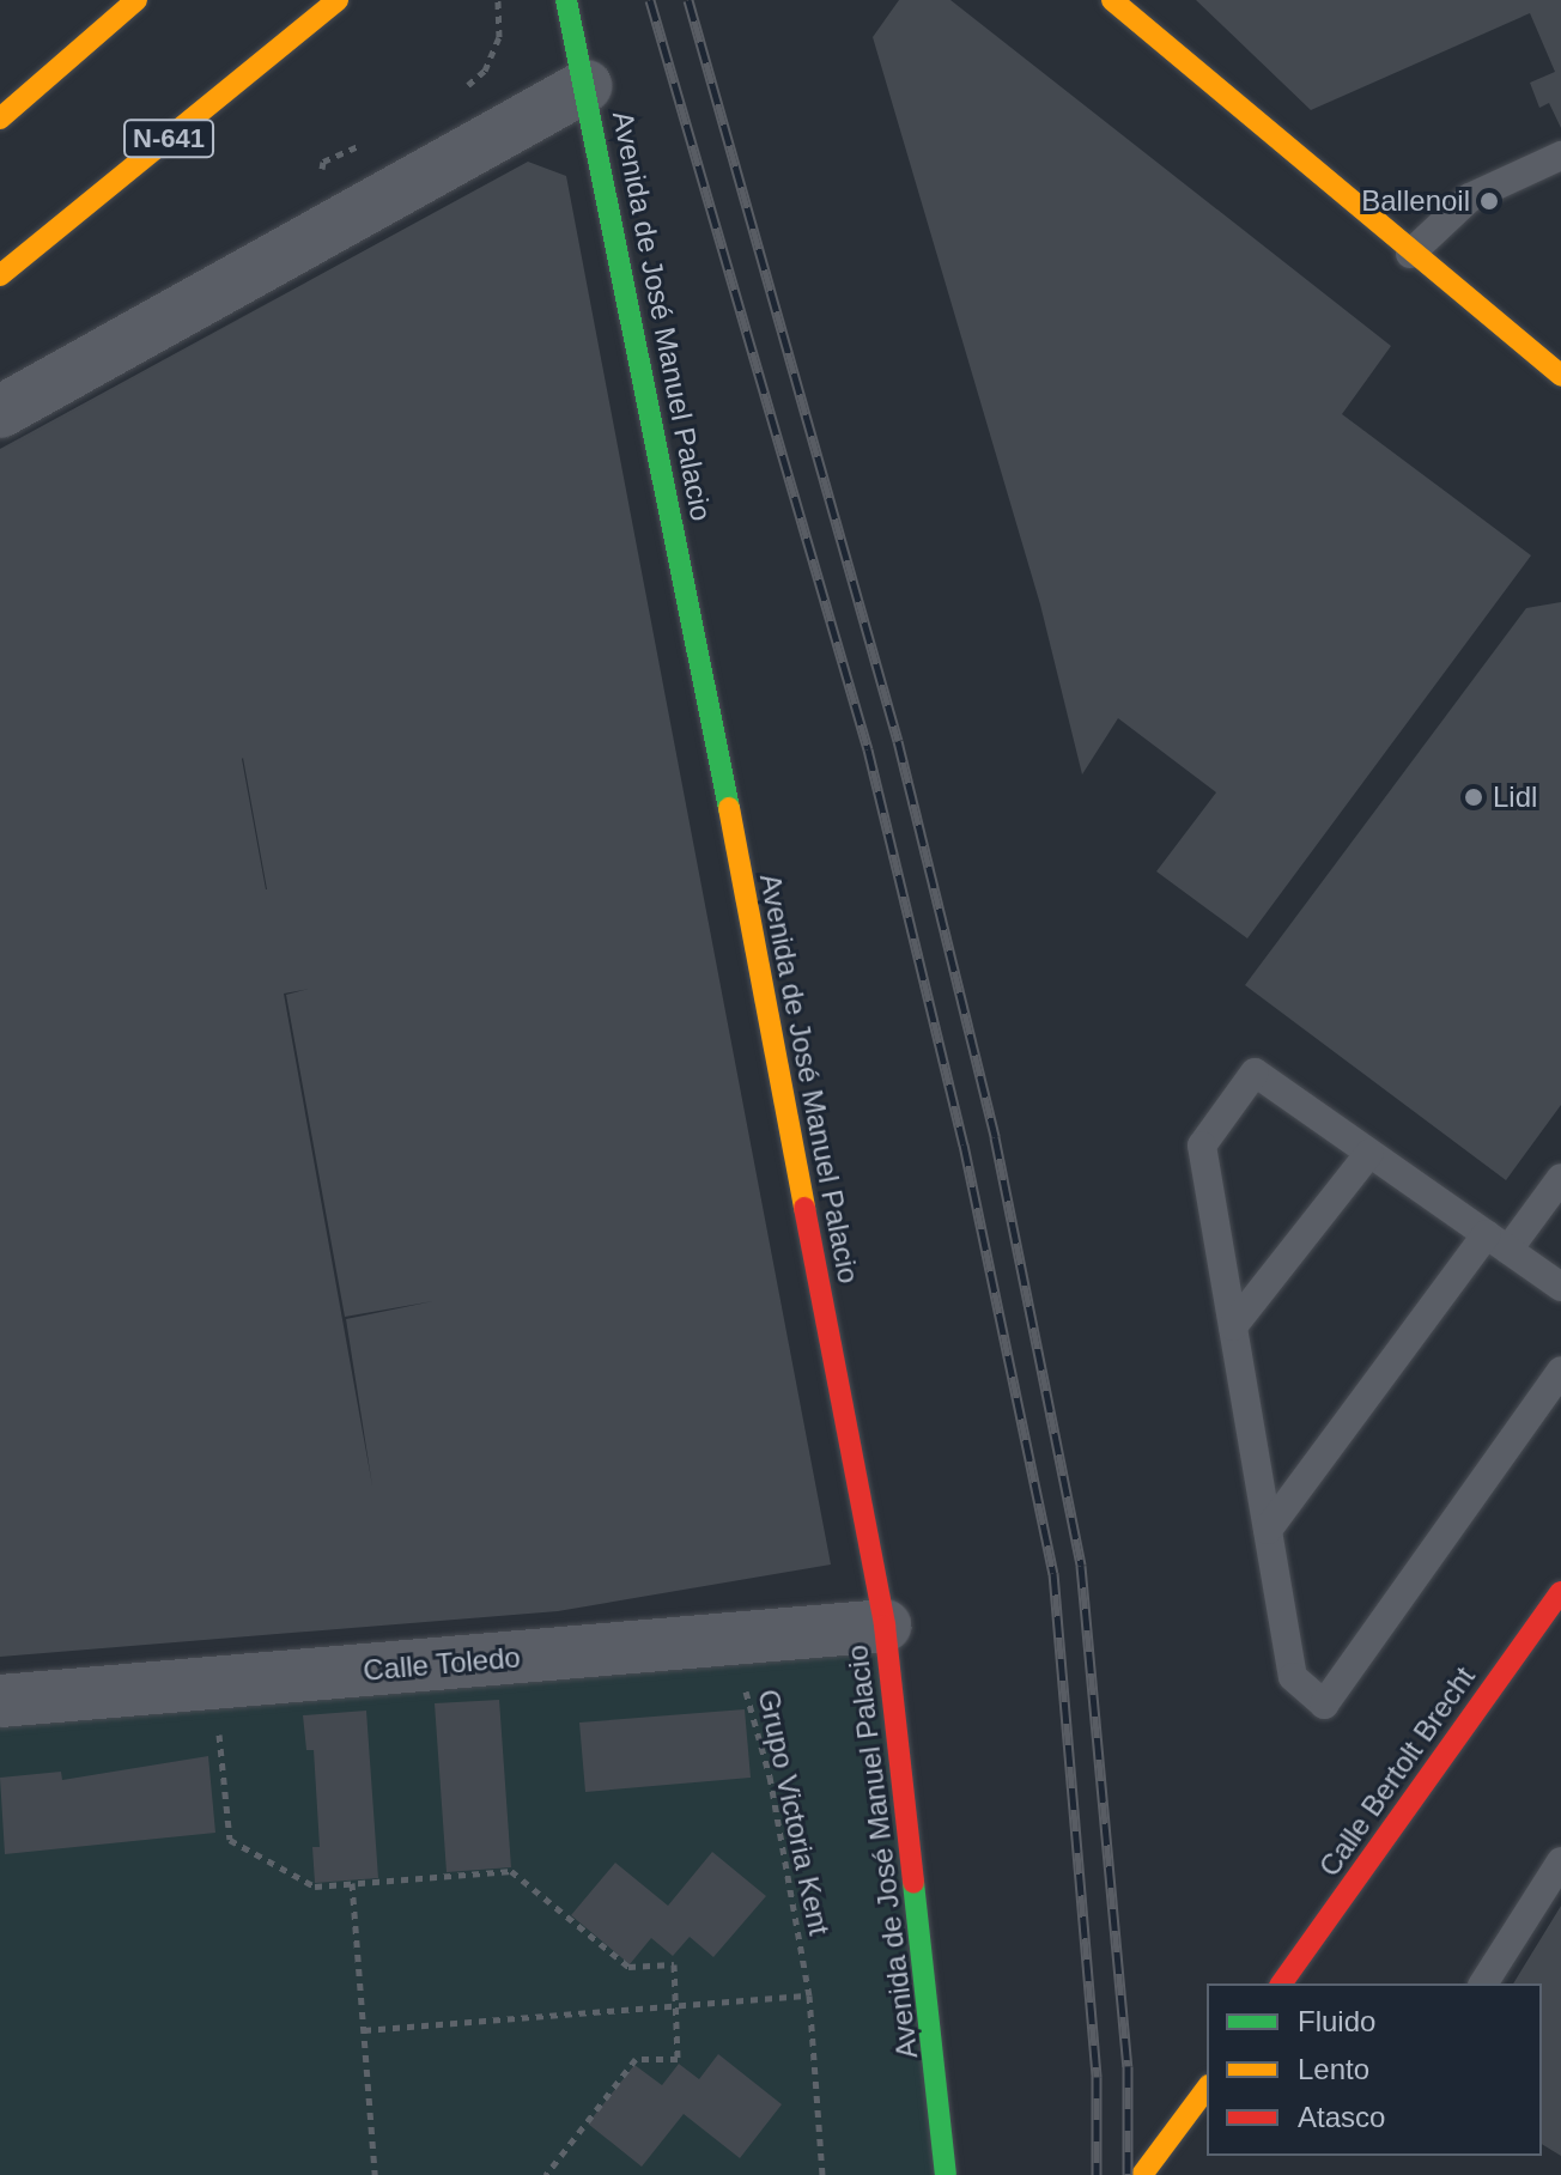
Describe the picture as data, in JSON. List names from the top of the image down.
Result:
{
  "streets": {
    "main road": ["N-641", "Avenida de José Manuel Palacio", "Calle Bertolt Brecht"],
    "street": ["Calle Toledo"],
    "path": ["Grupo Victoria Kent"]
  },
  "crossings": [
    ["Avenida de José Manuel Palacio", "Calle Toledo"],
    ["Calle Toledo", "Grupo Victoria Kent"]
  ],
  "places": ["Ballenoil", "Lidl"],
  "legend": ["Fluido", "Lento", "Atasco"]
}
